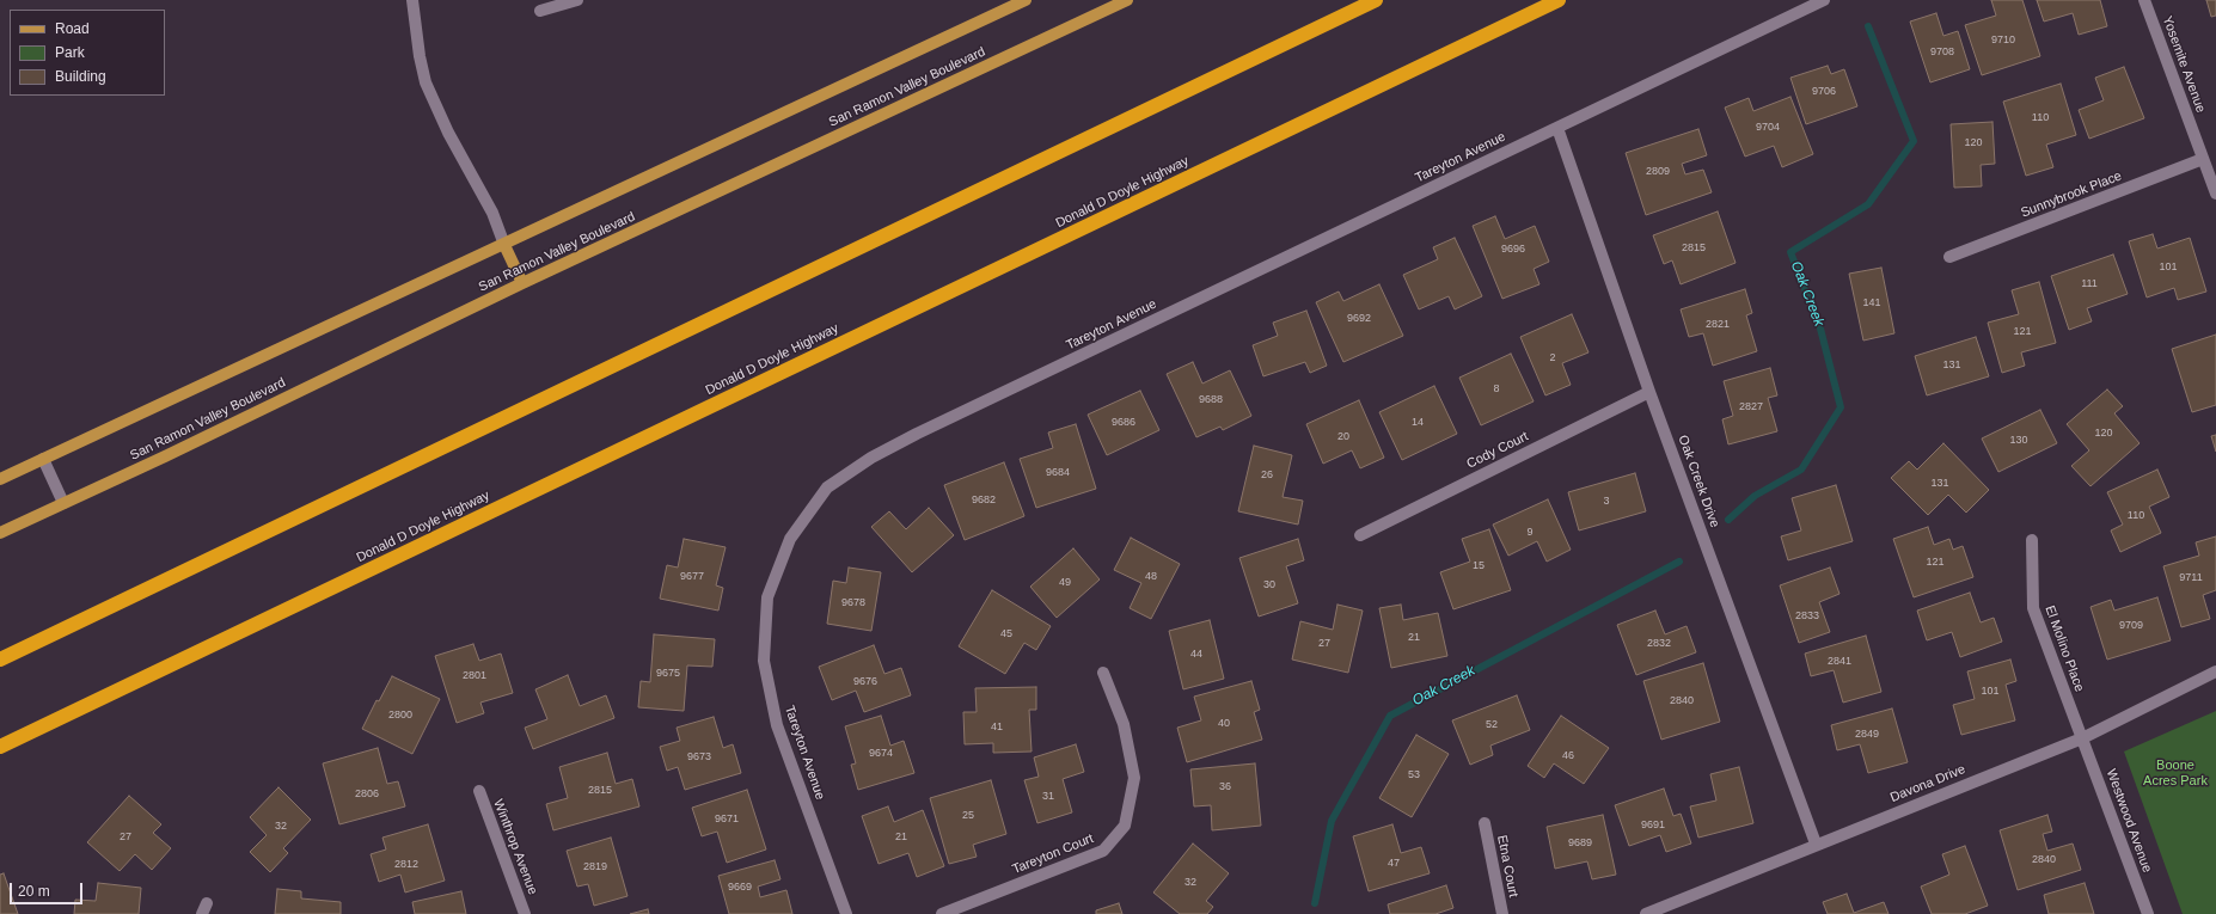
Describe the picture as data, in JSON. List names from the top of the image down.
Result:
{
  "streets": {
    "highway": ["Donald D Doyle Highway"],
    "main road": ["San Ramon Valley Boulevard"],
    "street": [
      "Yosemite Avenue",
      "Tareyton Avenue",
      "Sunnybrook Place",
      "Cody Court",
      "Oak Creek Drive",
      "El Molino Place",
      "Davona Drive",
      "Westwood Avenue",
      "Winthrop Avenue",
      "Tareyton Court",
      "Etna Court"
    ]
  },
  "crossings": [
    ["Yosemite Avenue", "Sunnybrook Place"],
    ["Tareyton Avenue", "Oak Creek Drive"],
    ["Cody Court", "Oak Creek Drive"],
    ["Oak Creek Drive", "Davona Drive"],
    ["El Molino Place", "Davona Drive"],
    ["El Molino Place", "Westwood Avenue"],
    ["Davona Drive", "Westwood Avenue"]
  ],
  "water": ["Oak Creek"],
  "parks": ["Boone Acres Park"],
  "house_numbers": [
    "9710",
    "9708",
    "9706",
    "110",
    "9704",
    "120",
    "2809",
    "2815",
    "9696",
    "101",
    "111",
    "141",
    "9692",
    "2821",
    "121",
    "2",
    "131",
    "8",
    "9688",
    "2827",
    "9686",
    "14",
    "120",
    "20",
    "130",
    "9684",
    "26",
    "131",
    "9682",
    "3",
    "110",
    "9",
    "121",
    "15",
    "9677",
    "48",
    "9711",
    "49",
    "30",
    "9678",
    "2833",
    "9709",
    "45",
    "21",
    "27",
    "2832",
    "44",
    "2841",
    "9675",
    "2801",
    "9676",
    "101",
    "2840",
    "2800",
    "40",
    "52",
    "41",
    "2849",
    "9674",
    "46",
    "9673",
    "53",
    "36",
    "2815",
    "2806",
    "31",
    "25",
    "9671",
    "9691",
    "32",
    "27",
    "21",
    "9689",
    "2840",
    "47",
    "2812",
    "2819",
    "32",
    "9669"
  ],
  "legend": ["Road", "Park", "Building"],
  "scale_bar": "20 m"
}
